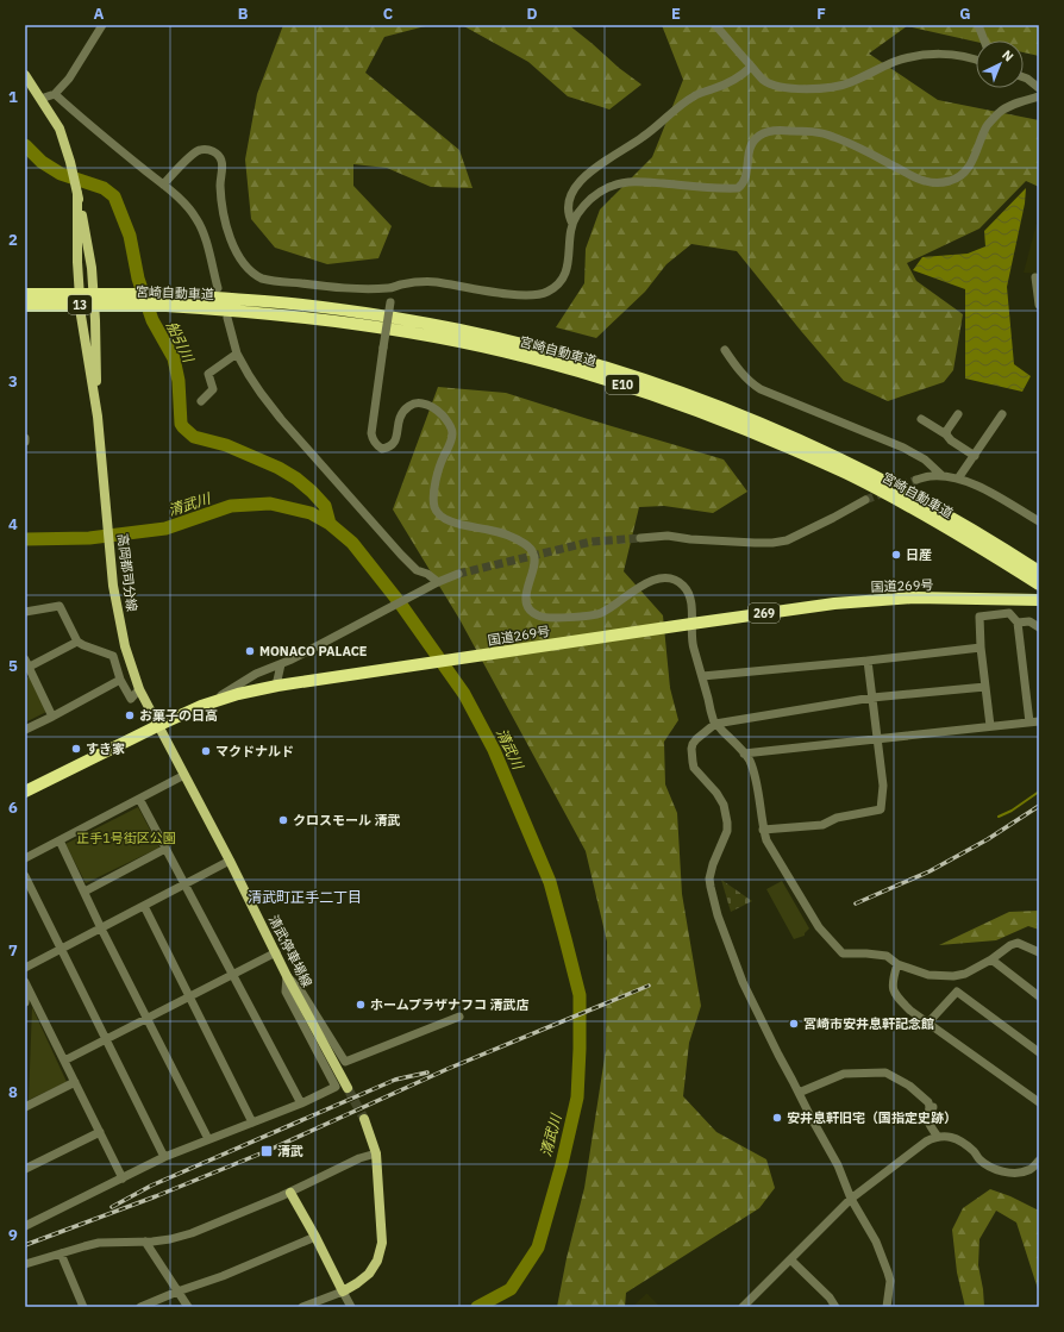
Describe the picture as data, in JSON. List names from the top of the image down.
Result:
{
  "streets": {
    "highway": [
      "宮崎自動車道",
      "E10",
      "国道269号",
      "269"
    ],
    "main road": ["13", "高岡都司分線", "清武停車場線"]
  },
  "crossings": [
    ["高岡都司分線", "国道269号"],
    ["高岡都司分線", "清武停車場線"],
    ["国道269号", "清武停車場線"]
  ],
  "districts": ["清武町正手二丁目"],
  "water": ["船引川", "清武川"],
  "parks": ["正手1号街区公園"],
  "places": {
    "other": [
      "日産",
      "MONACO PALACE",
      "お菓子の日高",
      "すき家",
      "マクドナルド",
      "クロスモール 清武",
      "ホームプラザナフコ 清武店",
      "宮崎市安井息軒記念館",
      "安井息軒旧宅（国指定史跡）"
    ],
    "transit": ["清武"]
  },
  "north": "top right",
  "grid": {
    "columns": [
      "A",
      "B",
      "C",
      "D",
      "E",
      "F",
      "G"
    ],
    "rows": [
      "1",
      "2",
      "3",
      "4",
      "5",
      "6",
      "7",
      "8",
      "9"
    ]
  }
}
